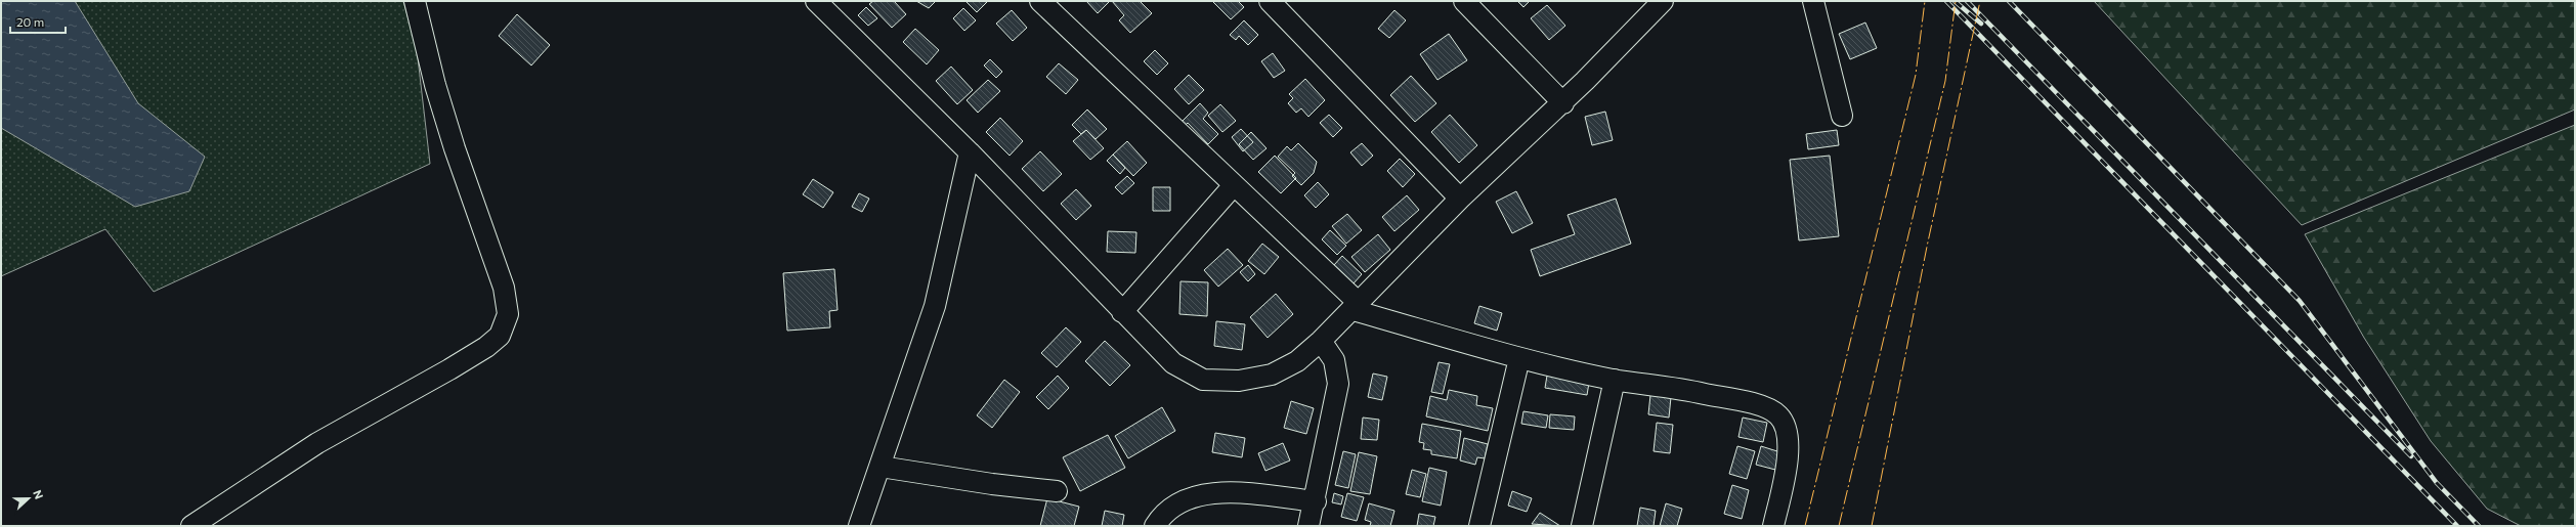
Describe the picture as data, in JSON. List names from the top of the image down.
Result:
{
  "scale_bar": "20 m",
  "north": "right"
}
